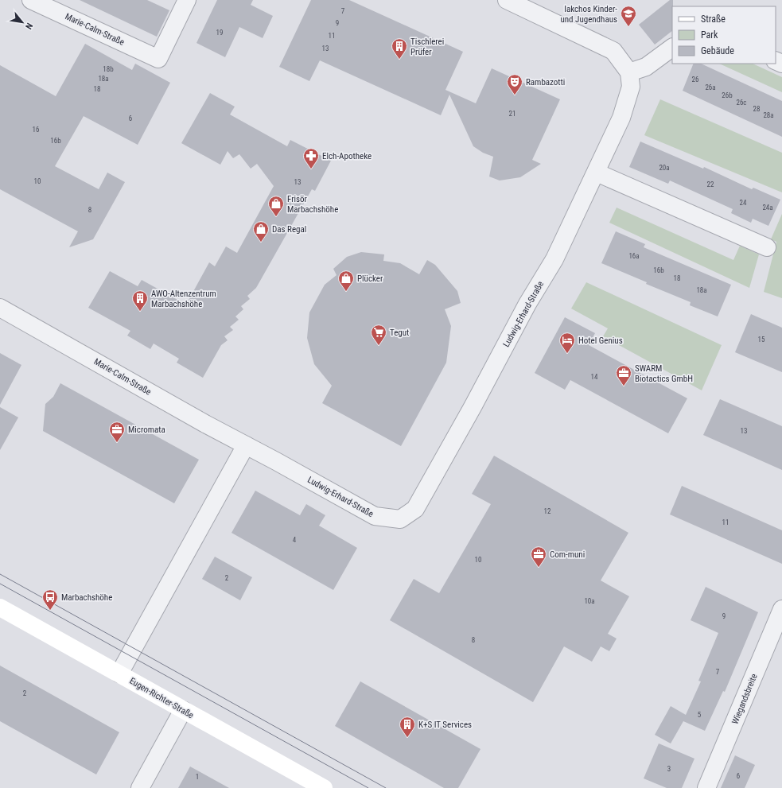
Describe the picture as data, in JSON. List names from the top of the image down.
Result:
{
  "streets": {
    "main road": ["Eugen-Richter-Straße"],
    "street": ["Marie-Calm-Straße", "Ludwig-Erhard-Straße", "Wiegandsbreite"]
  },
  "crossings": [
    ["Marie-Calm-Straße", "Ludwig-Erhard-Straße"]
  ],
  "places": {
    "school or university": ["Iakchos Kinder- und Jugendhaus"],
    "building": ["Tischlerei Prüfer", "AWO-Altenzentrum Marbachshöhe", "K+S IT Services"],
    "theatre": ["Rambazotti"],
    "pharmacy": ["Elch-Apotheke"],
    "shop": ["Frisör Marbachshöhe", "Das Regal", "Plücker"],
    "supermarket": ["Tegut"],
    "hotel": ["Hotel Genius"],
    "office": ["SWARM Biotactics GmbH", "Micromata", "Com-muni"],
    "bus stop": ["Marbachshöhe"]
  },
  "house_numbers": [
    "7",
    "9",
    "19",
    "11",
    "13",
    "18b",
    "18a",
    "26",
    "26a",
    "18",
    "26b",
    "26c",
    "28",
    "21",
    "28a",
    "6",
    "16",
    "16b",
    "20a",
    "10",
    "13",
    "22",
    "24",
    "24a",
    "8",
    "16a",
    "16b",
    "18",
    "18a",
    "15",
    "14",
    "13",
    "12",
    "11",
    "4",
    "10",
    "2",
    "10a",
    "9",
    "8",
    "7",
    "2",
    "5",
    "3",
    "6",
    "1"
  ],
  "legend": ["Straße", "Park", "Gebäude"],
  "north": "bottom right"
}
